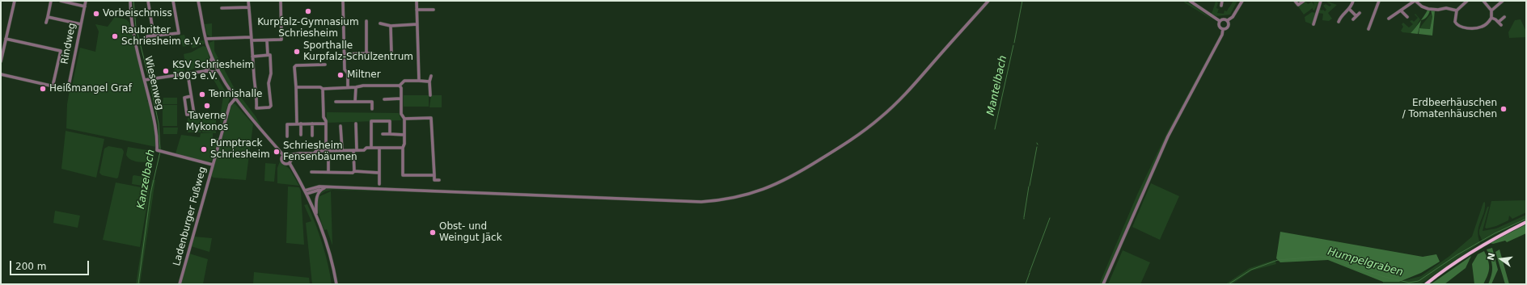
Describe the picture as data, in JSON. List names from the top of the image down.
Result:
{
  "streets": {
    "street": ["Rindweg", "Wiesenweg", "Ladenburger Fußweg"]
  },
  "crossings": [
    ["Wiesenweg", "Ladenburger Fußweg"]
  ],
  "water": ["Mantelbach", "Kanzelbach", "Humpelgraben"],
  "places": [
    "Kurpfalz-Gymnasium Schriesheim",
    "Vorbeischmiss",
    "Raubritter Schriesheim e.V.",
    "Sporthalle Kurpfalz-Schulzentrum",
    "KSV Schriesheim 1903 e.V.",
    "Miltner",
    "Heißmangel Graf",
    "Tennishalle",
    "Taverne Mykonos",
    "Erdbeerhäuschen / Tomatenhäuschen",
    "Pumptrack Schriesheim",
    "Schriesheim Fensenbäumen",
    "Obst- und Weingut Jäck"
  ],
  "scale_bar": "200 m",
  "north": "left"
}
